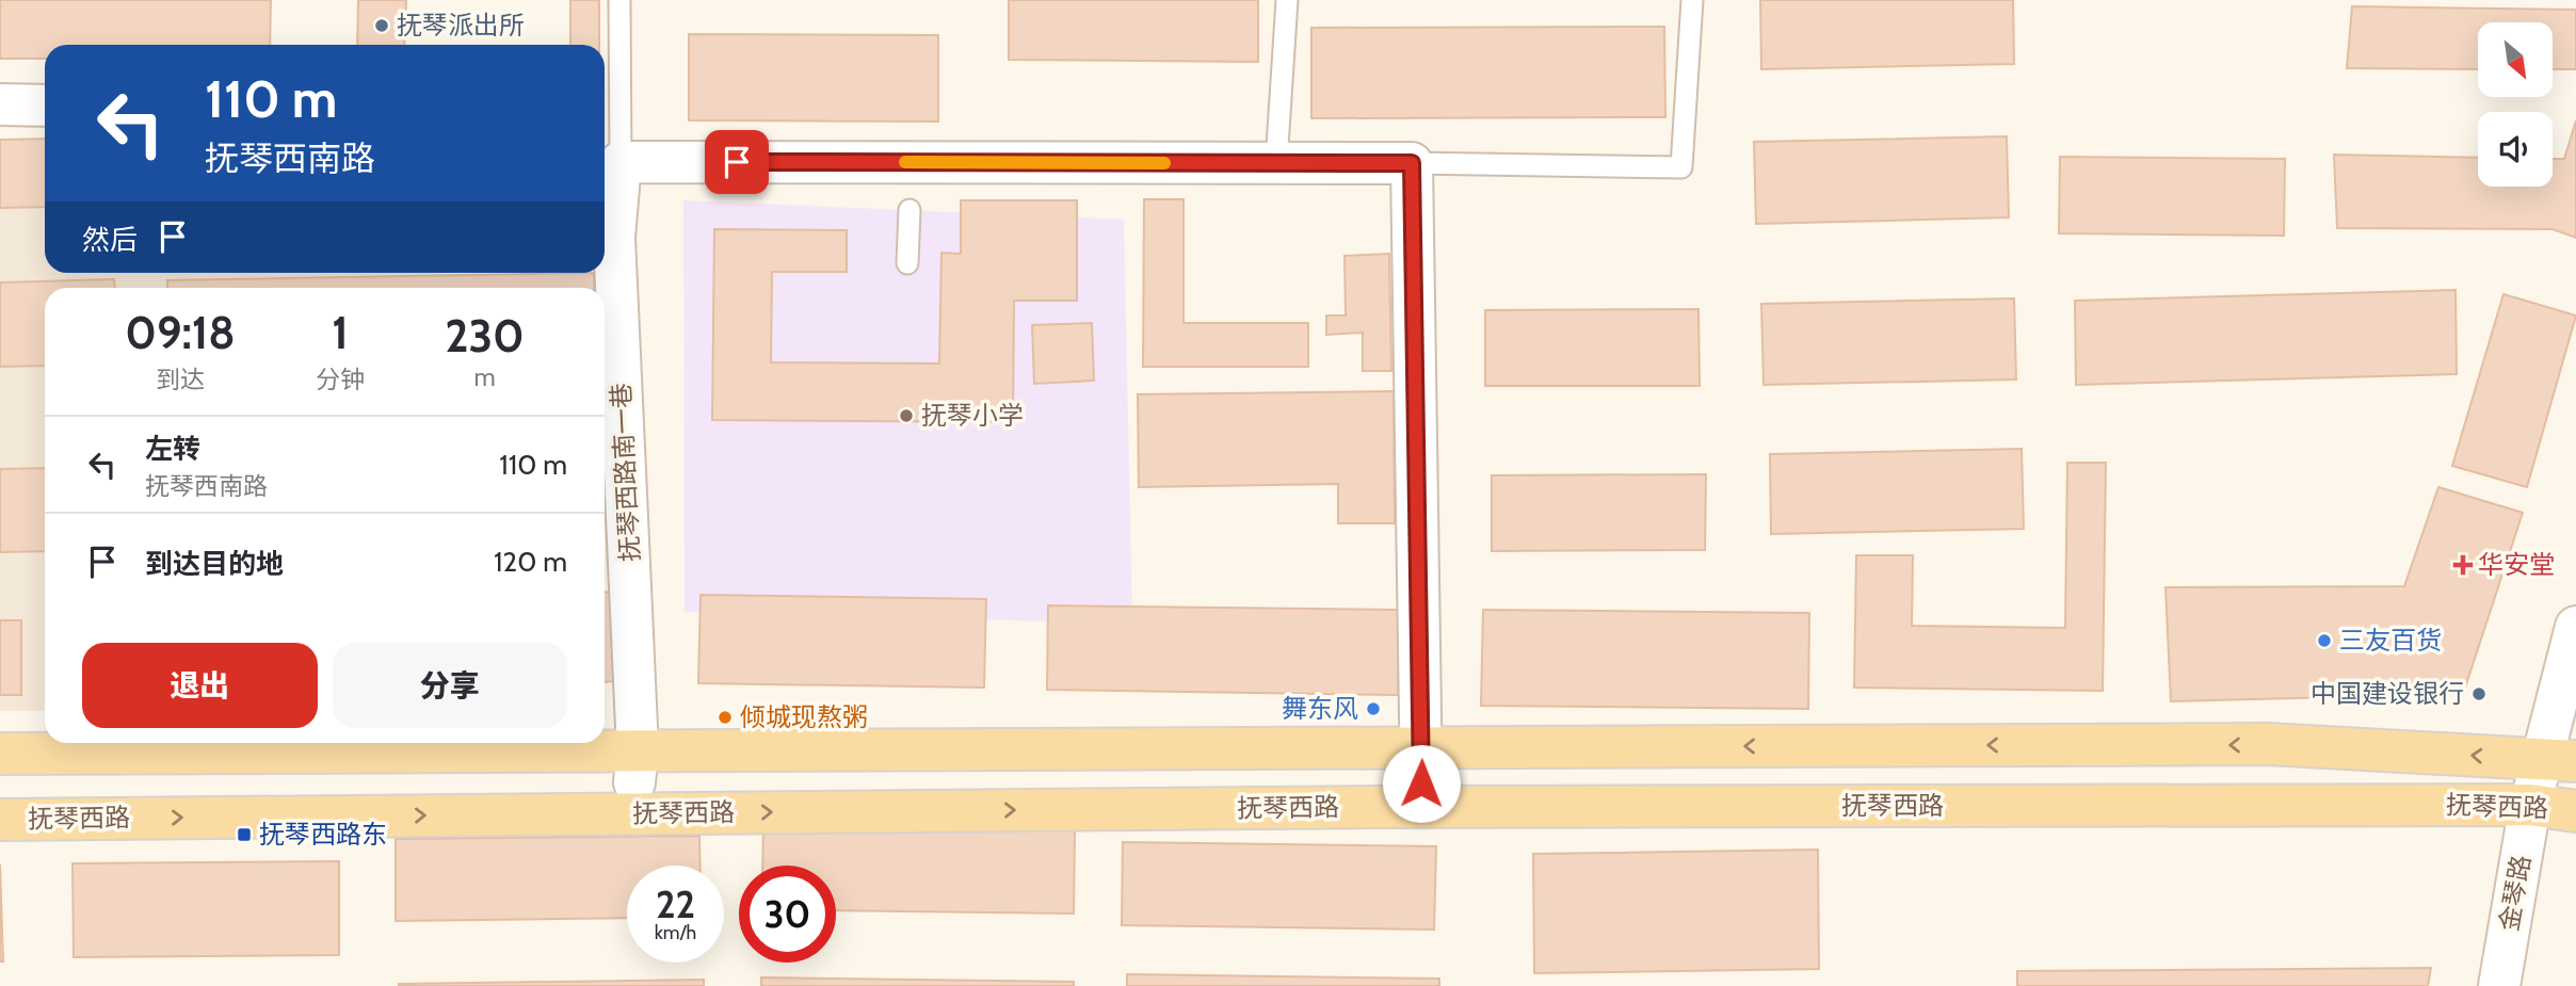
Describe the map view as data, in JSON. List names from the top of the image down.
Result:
{
  "streets": {
    "main road": ["抚琴西路"],
    "street": ["抚琴西路南一巷", "金琴路"]
  },
  "crossings": [
    ["抚琴西路南一巷", "抚琴西路"],
    ["抚琴西路", "金琴路"]
  ],
  "places": {
    "other": [
      "抚琴派出所",
      "抚琴小学",
      "三友百货",
      "中国建设银行",
      "舞东风",
      "倾城现熬粥"
    ],
    "health": ["华安堂"],
    "transit": ["抚琴西路东"]
  },
  "north": "bottom right",
  "page": {
    "turn": ["110 m", "抚琴西南路"],
    "then": "然后",
    "eta": [
      "09:18",
      "到达",
      "1",
      "分钟",
      "230",
      "m"
    ],
    "list": [
      {
        "name": "左转",
        "note": "抚琴西南路",
        "value": "110 m"
      },
      {
        "name": "到达目的地",
        "value": "120 m"
      }
    ],
    "buttons": ["退出", "分享"],
    "speed": "22 km/h",
    "limit": "30"
  }
}
